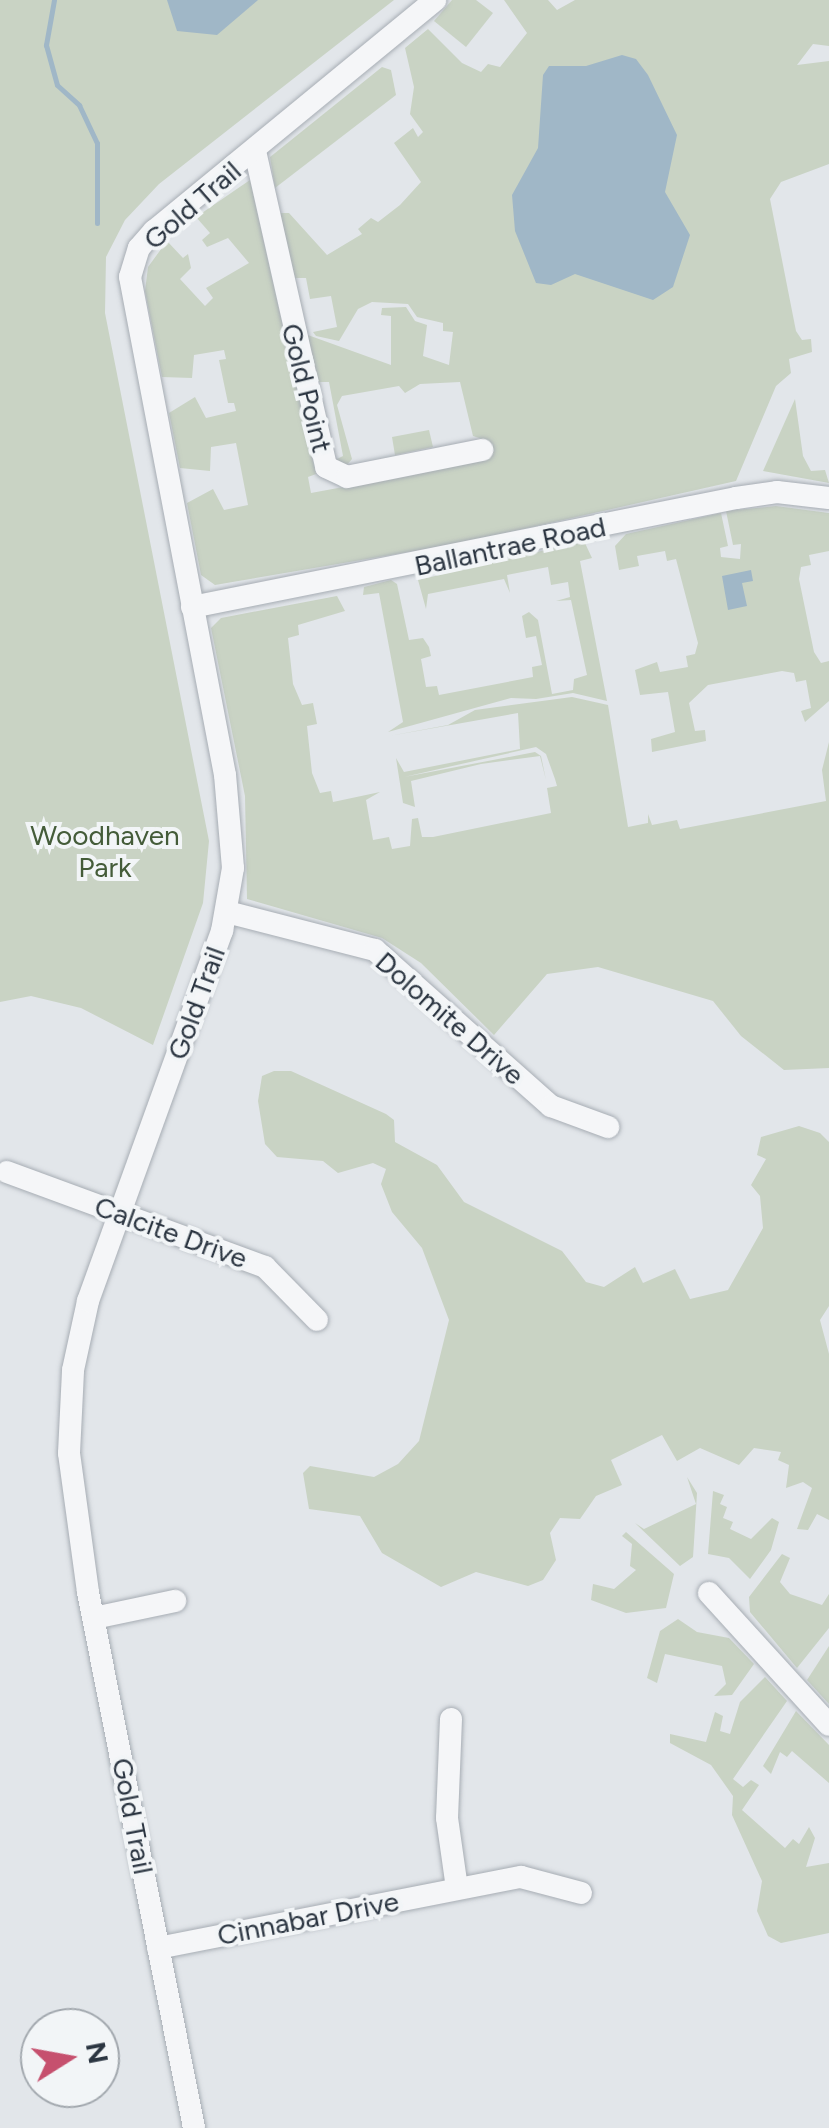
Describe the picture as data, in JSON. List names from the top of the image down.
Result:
{
  "streets": {
    "street": [
      "Gold Trail",
      "Gold Point",
      "Ballantrae Road",
      "Dolomite Drive",
      "Calcite Drive",
      "Cinnabar Drive"
    ]
  },
  "crossings": [
    ["Gold Trail", "Gold Point"],
    ["Gold Trail", "Ballantrae Road"],
    ["Gold Trail", "Dolomite Drive"],
    ["Gold Trail", "Calcite Drive"],
    ["Gold Trail", "Cinnabar Drive"]
  ],
  "parks": ["Woodhaven Park"],
  "north": "right"
}
